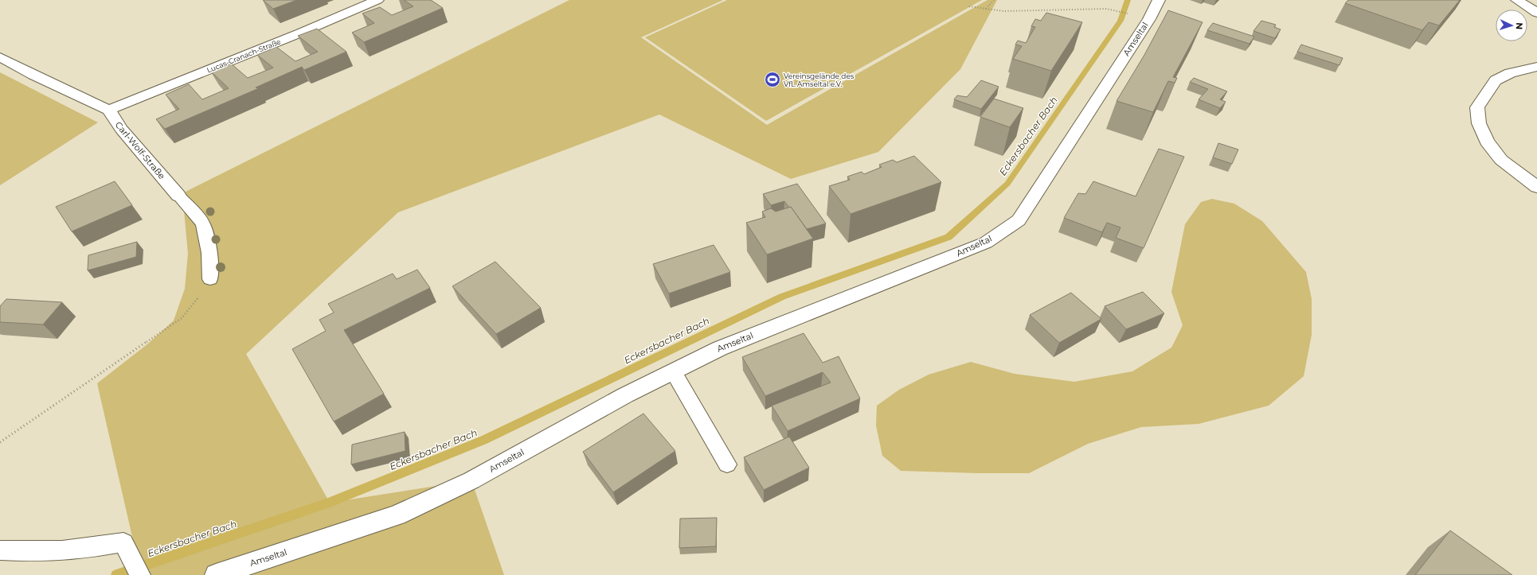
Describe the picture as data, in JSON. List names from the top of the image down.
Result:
{
  "streets": {
    "street": ["Amseltal", "Lucas-Cranach-Straße", "Carl-Wolf-Straße"]
  },
  "crossings": [
    ["Lucas-Cranach-Straße", "Carl-Wolf-Straße"]
  ],
  "water": ["Eckersbacher Bach"],
  "places": {
    "sports": ["Vereinsgelände des VfL Amseltal e.V."]
  },
  "north": "right"
}
